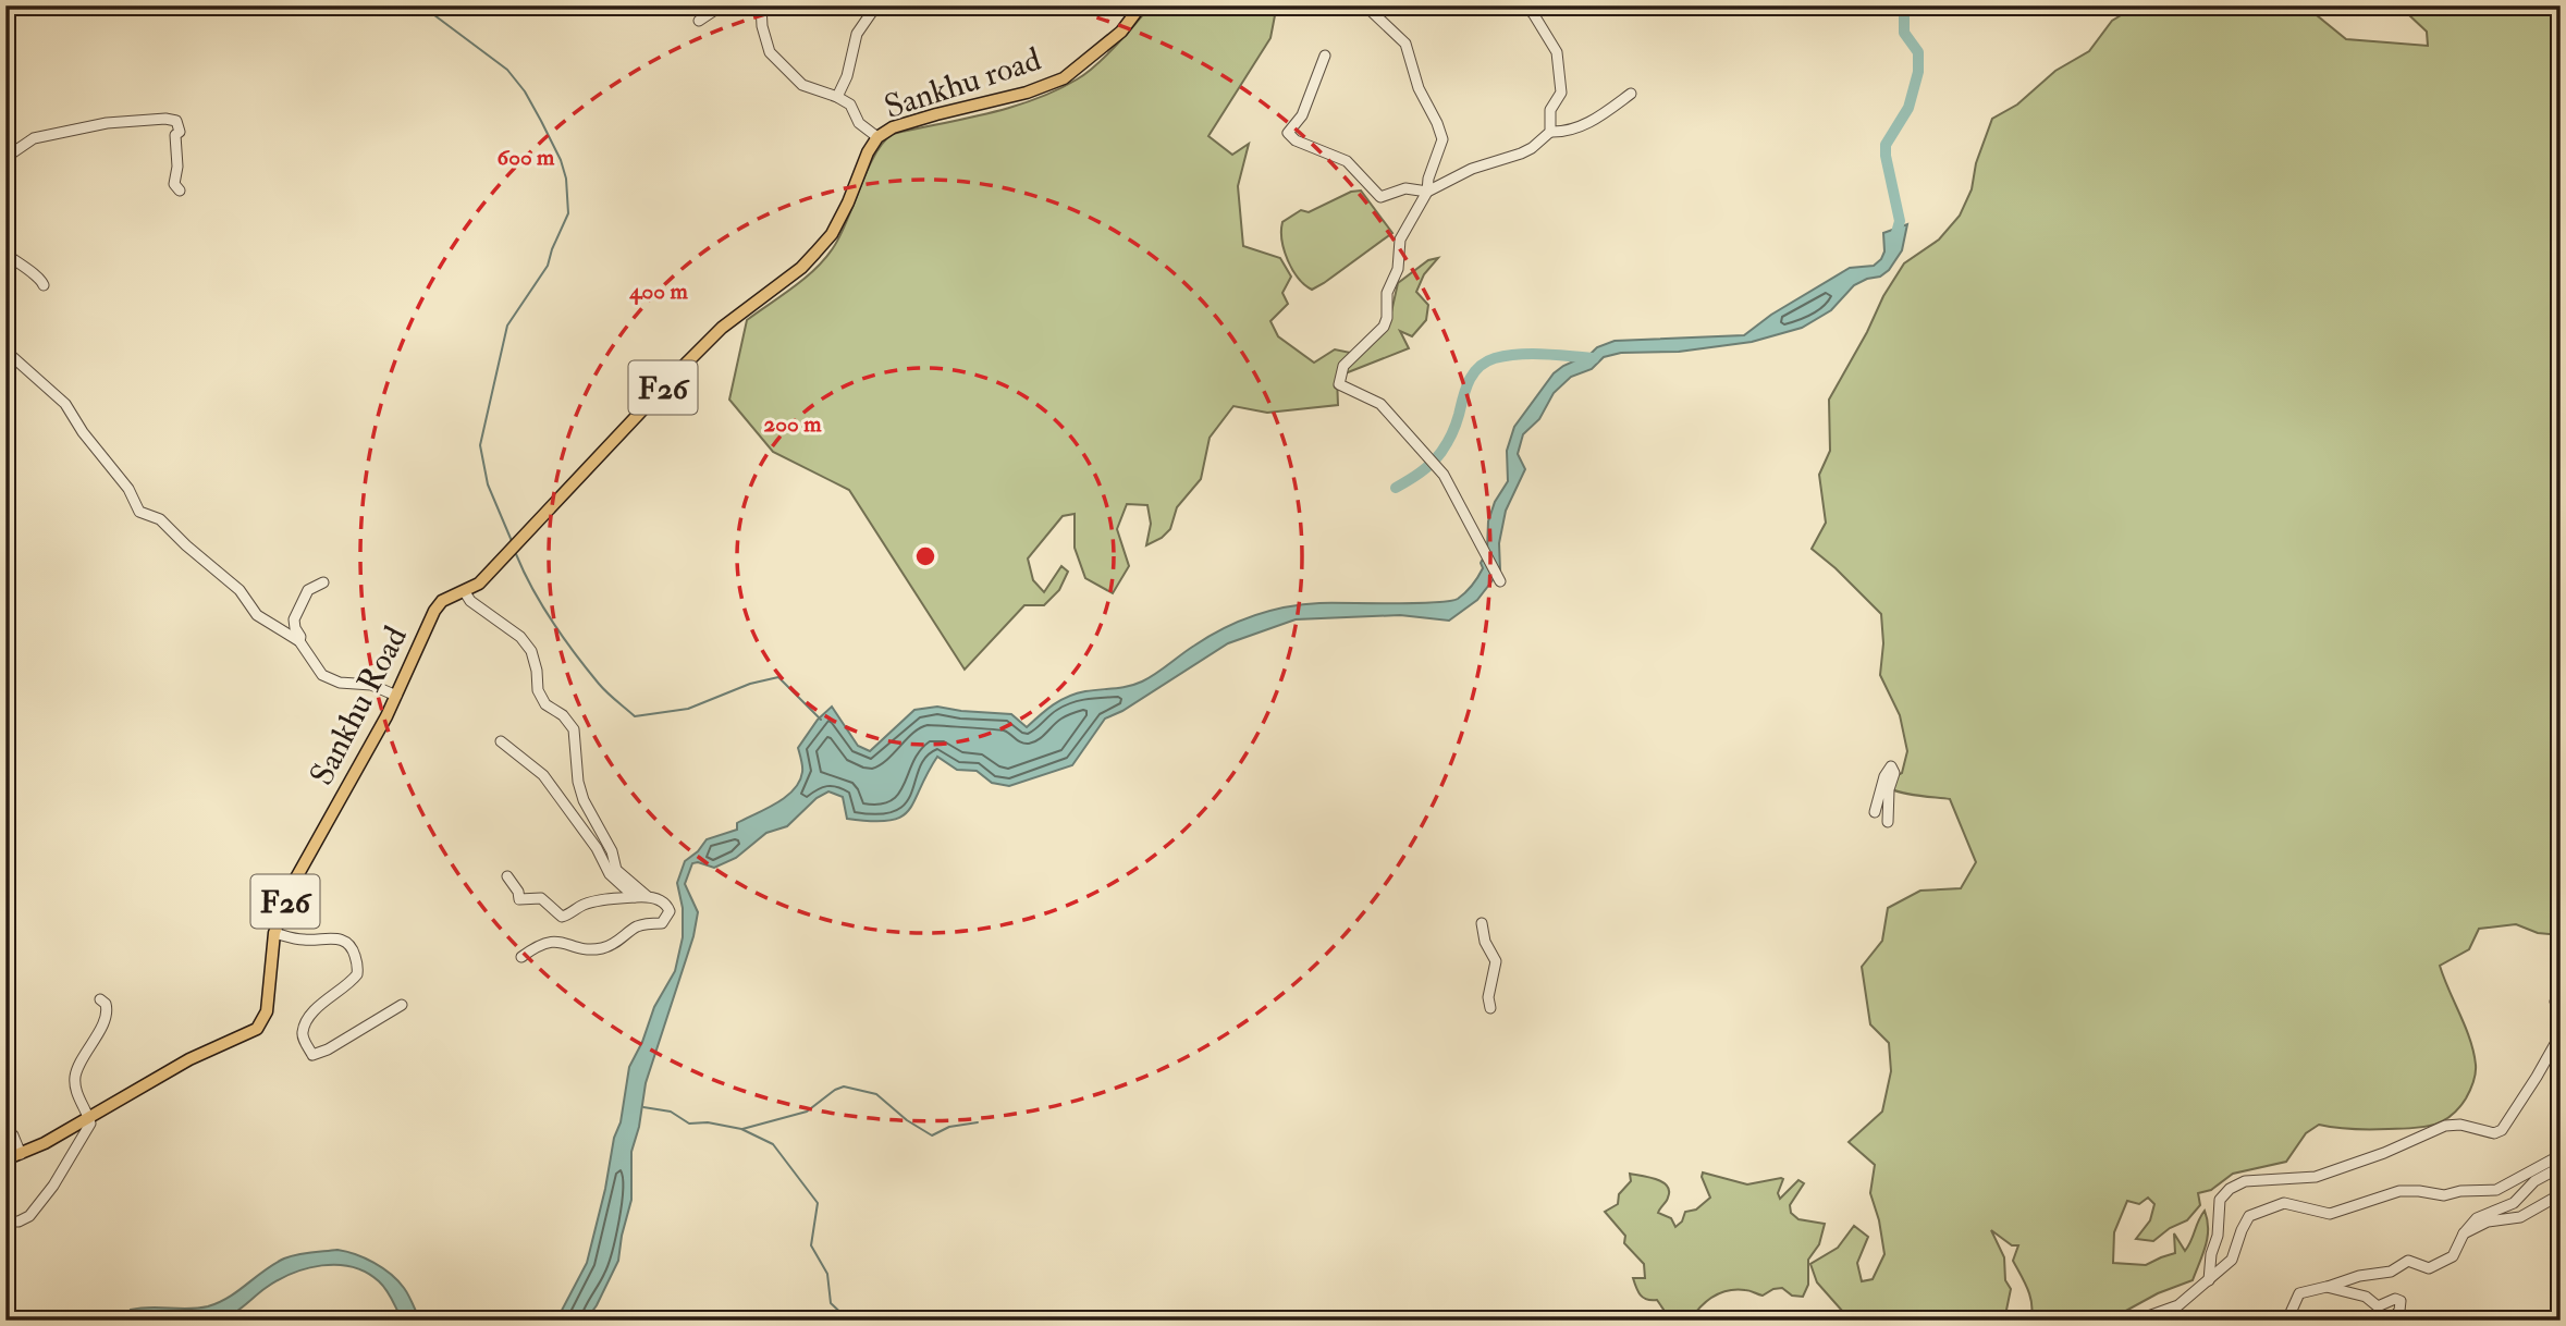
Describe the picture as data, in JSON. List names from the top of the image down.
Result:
{
  "streets": {
    "main road": ["Sankhu road", "F26", "Sankhu Road"]
  },
  "crossings": [
    ["Sankhu road", "Sankhu Road"]
  ],
  "rings": ["600 m", "400 m", "200 m"]
}
